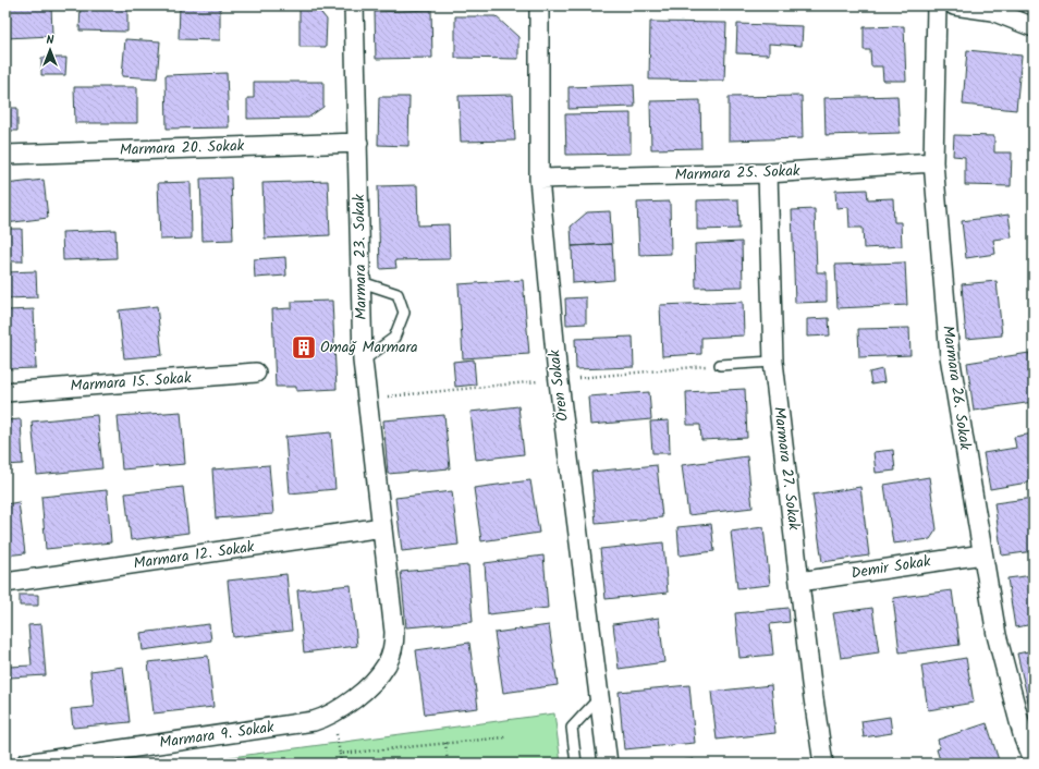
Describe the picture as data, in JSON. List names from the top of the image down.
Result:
{
  "streets": {
    "street": [
      "Marmara 20. Sokak",
      "Marmara 25. Sokak",
      "Marmara 23. Sokak",
      "Marmara 15. Sokak",
      "Ören Sokak",
      "Marmara 26. Sokak",
      "Marmara 27. Sokak",
      "Marmara 12. Sokak",
      "Demir Sokak",
      "Marmara 9. Sokak"
    ]
  },
  "crossings": [
    ["Marmara 20. Sokak", "Marmara 23. Sokak"],
    ["Marmara 25. Sokak", "Ören Sokak"],
    ["Marmara 25. Sokak", "Marmara 26. Sokak"],
    ["Marmara 25. Sokak", "Marmara 27. Sokak"],
    ["Marmara 23. Sokak", "Marmara 12. Sokak"],
    ["Marmara 23. Sokak", "Marmara 9. Sokak"],
    ["Marmara 26. Sokak", "Demir Sokak"],
    ["Marmara 27. Sokak", "Demir Sokak"]
  ],
  "places": {
    "building": ["Omağ Marmara"]
  },
  "north": "top"
}
